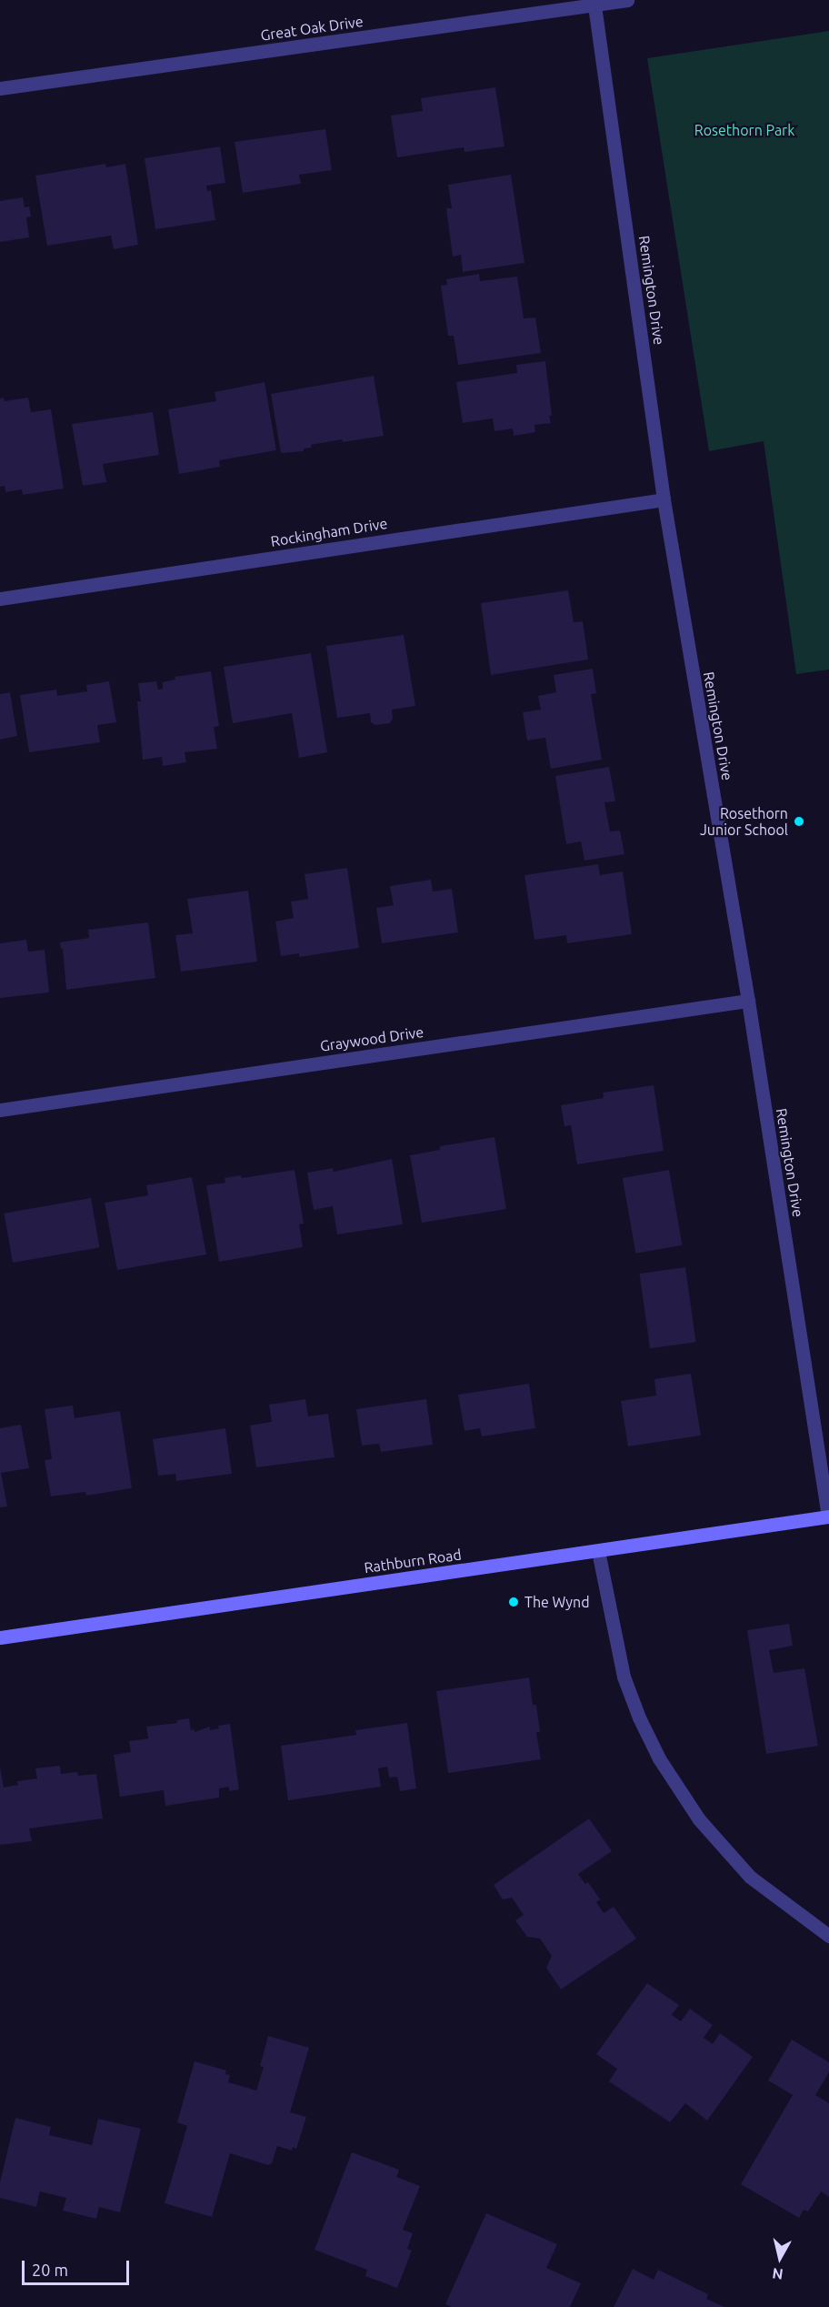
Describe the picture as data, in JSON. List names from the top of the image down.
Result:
{
  "streets": {
    "street": [
      "Great Oak Drive",
      "Remington Drive",
      "Rockingham Drive",
      "Graywood Drive",
      "Rathburn Road"
    ]
  },
  "crossings": [
    ["Great Oak Drive", "Remington Drive"],
    ["Remington Drive", "Rockingham Drive"],
    ["Remington Drive", "Graywood Drive"],
    ["Remington Drive", "Rathburn Road"]
  ],
  "parks": ["Rosethorn Park"],
  "places": ["Rosethorn Junior School", "The Wynd"],
  "scale_bar": "20 m",
  "north": "bottom"
}
